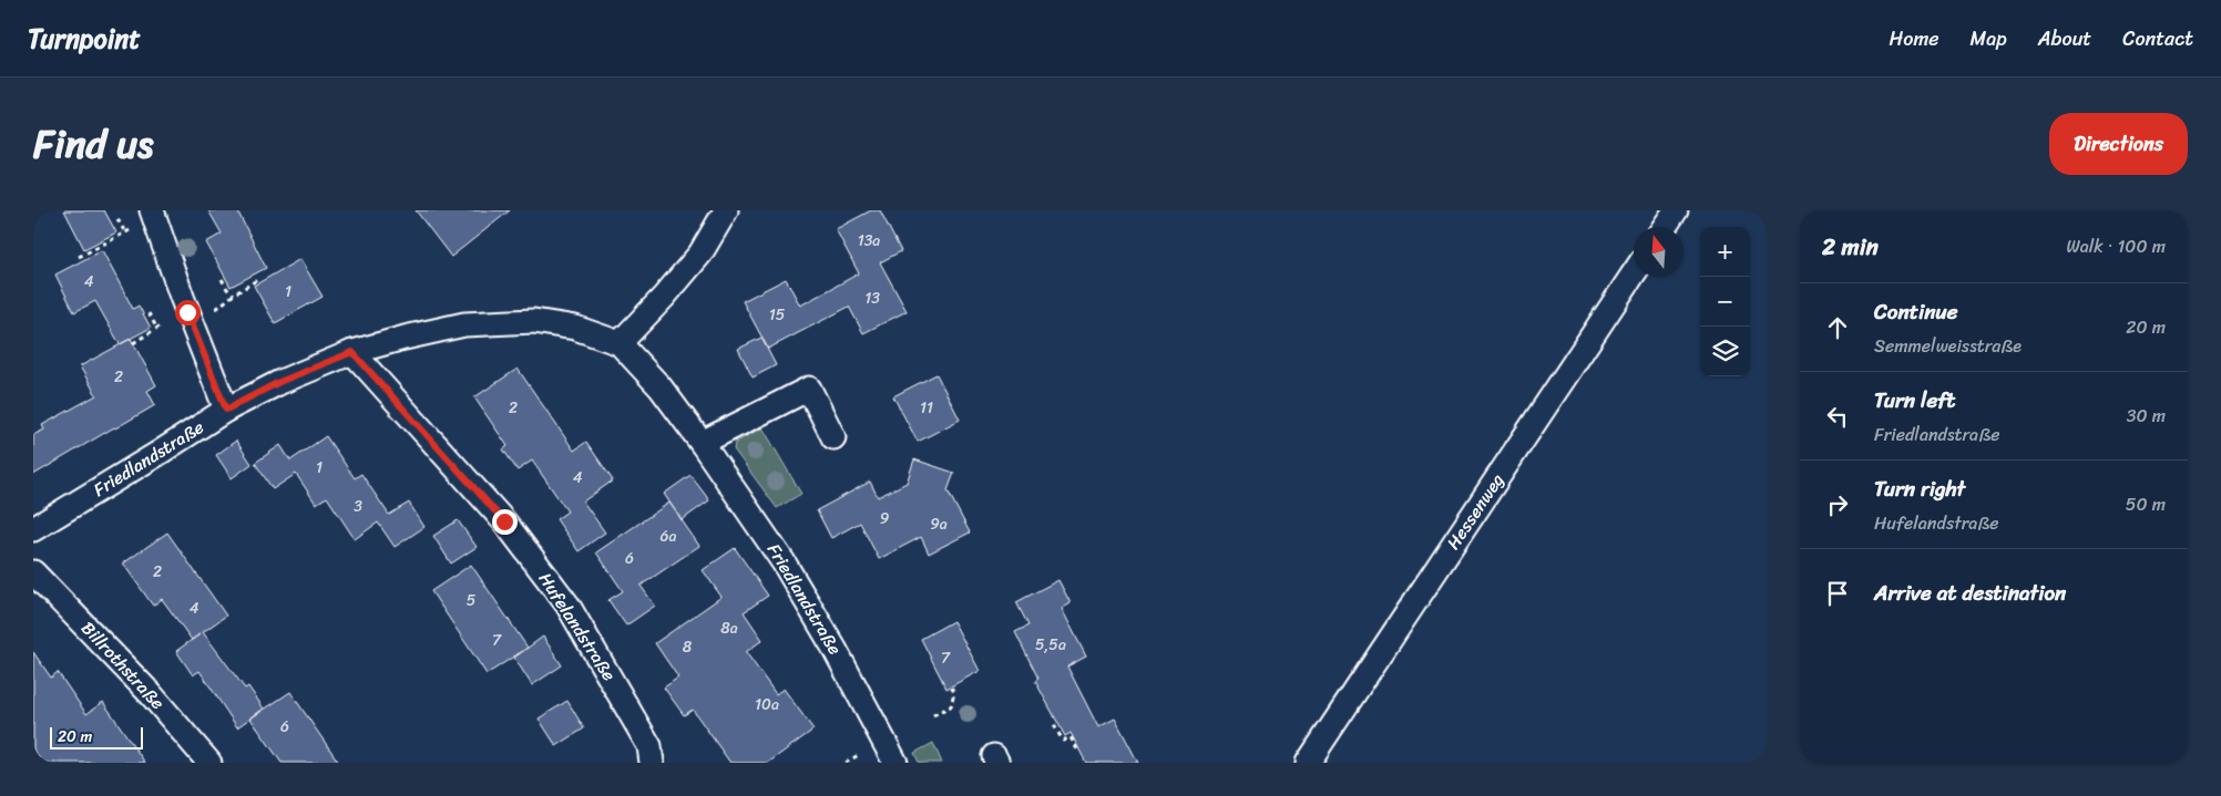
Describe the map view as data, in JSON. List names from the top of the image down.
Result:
{
  "streets": {
    "street": [
      "Friedlandstraße",
      "Hessenweg",
      "Hufelandstraße",
      "Billrothstraße"
    ]
  },
  "crossings": [
    ["Friedlandstraße", "Hufelandstraße"]
  ],
  "house_numbers": [
    "13a",
    "4",
    "1",
    "13",
    "15",
    "2",
    "2",
    "11",
    "1",
    "4",
    "3",
    "9",
    "9a",
    "6a",
    "6",
    "2",
    "5",
    "4",
    "8a",
    "7",
    "5,5a",
    "8",
    "7",
    "10a",
    "6"
  ],
  "scale_bar": "20 m",
  "north": "top",
  "page": {
    "header": "Turnpoint",
    "nav": [
      "Home",
      "Map",
      "About",
      "Contact"
    ],
    "title": "Find us",
    "buttons": "Directions",
    "heading": ["2 min", "Walk · 100 m"],
    "map_buttons": ["+", "−"],
    "list": [
      ["Continue", "Semmelweisstraße", "20 m"],
      ["Turn left", "Friedlandstraße", "30 m"],
      ["Turn right", "Hufelandstraße", "50 m"],
      "Arrive at destination"
    ],
    "scale": "20 m"
  }
}
